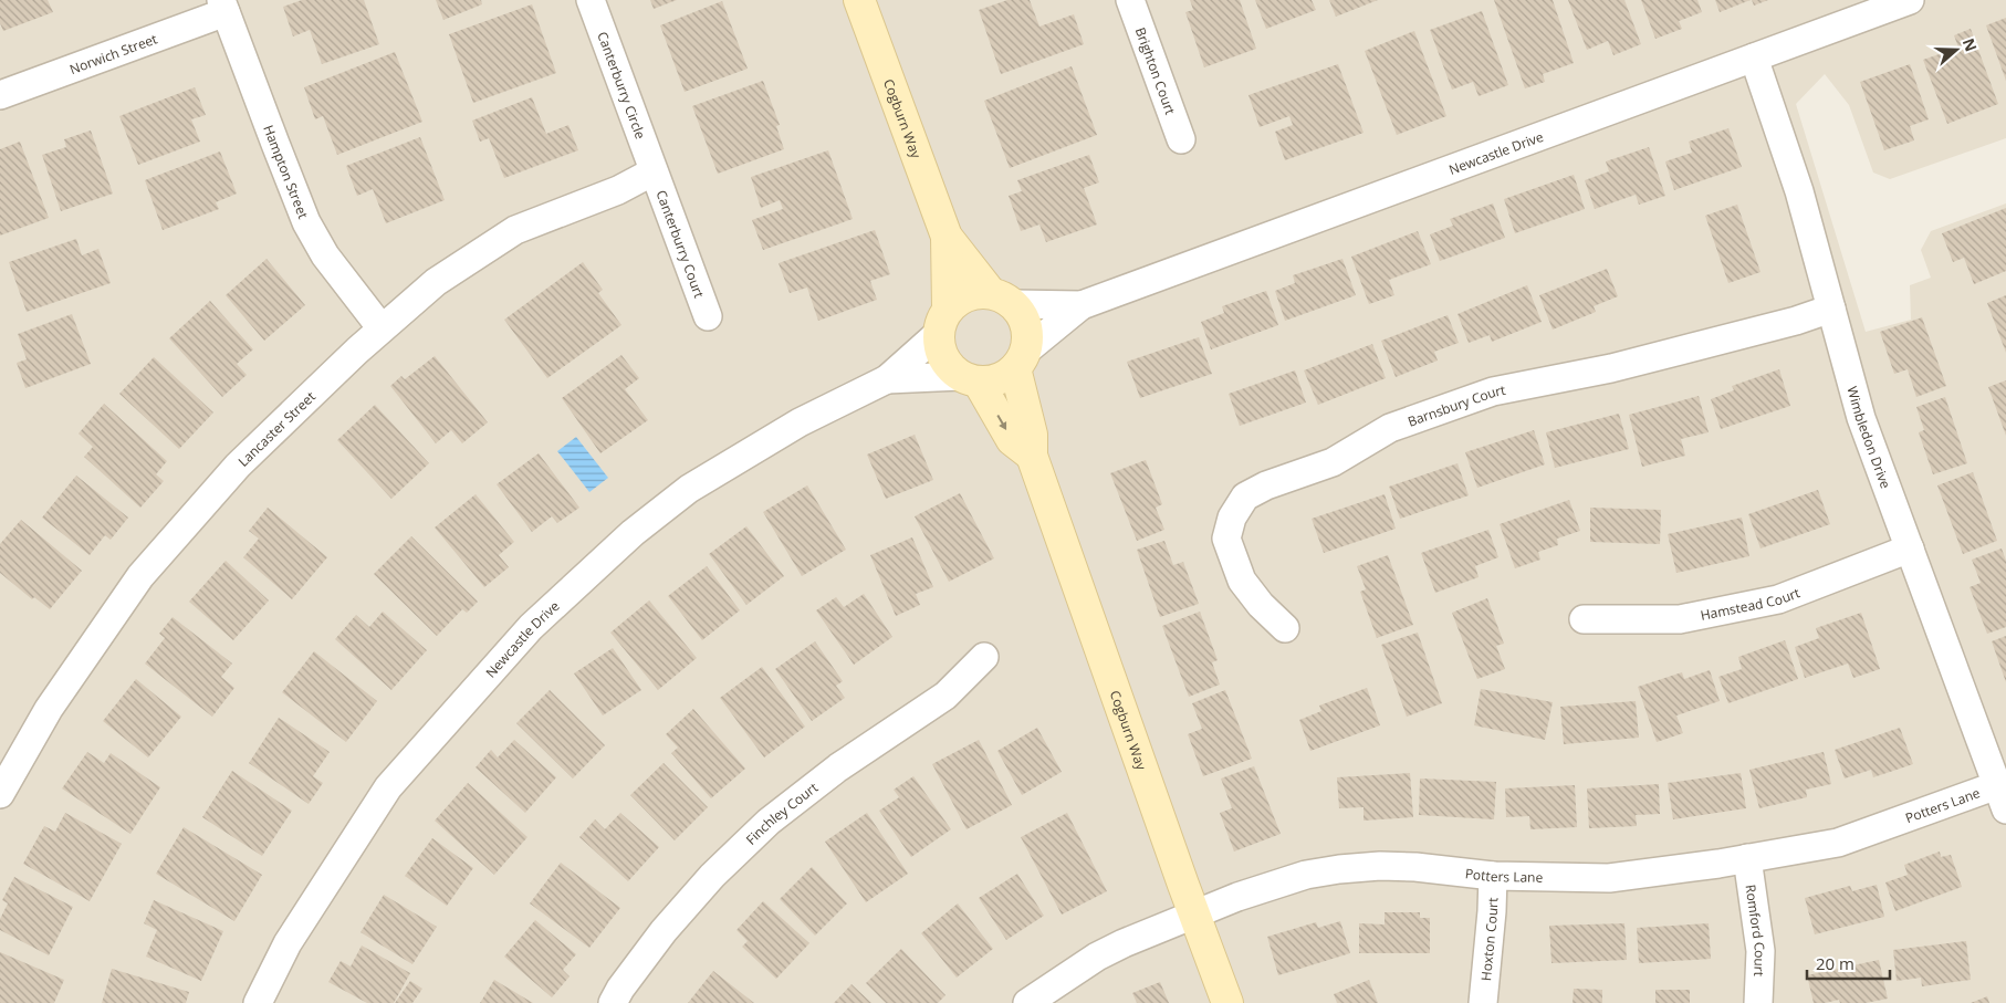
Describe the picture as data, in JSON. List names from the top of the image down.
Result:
{
  "streets": {
    "street": [
      "Norwich Street",
      "Brighton Court",
      "Canterburry Circle",
      "Cogburn Way",
      "Newcastle Drive",
      "Hampton Street",
      "Canterburry Court",
      "Barnsbury Court",
      "Lancaster Street",
      "Wimbledon Drive",
      "Hamstead Court",
      "Potters Lane",
      "Finchley Court",
      "Romford Court",
      "Hoxton Court"
    ]
  },
  "crossings": [
    ["Norwich Street", "Hampton Street"],
    ["Canterburry Circle", "Canterburry Court"],
    ["Canterburry Circle", "Lancaster Street"],
    ["Cogburn Way", "Newcastle Drive"],
    ["Cogburn Way", "Potters Lane"],
    ["Newcastle Drive", "Wimbledon Drive"],
    ["Hampton Street", "Lancaster Street"],
    ["Canterburry Court", "Lancaster Street"],
    ["Barnsbury Court", "Wimbledon Drive"],
    ["Wimbledon Drive", "Hamstead Court"],
    ["Wimbledon Drive", "Potters Lane"],
    ["Potters Lane", "Romford Court"],
    ["Potters Lane", "Hoxton Court"]
  ],
  "scale_bar": "20 m",
  "north": "right"
}
